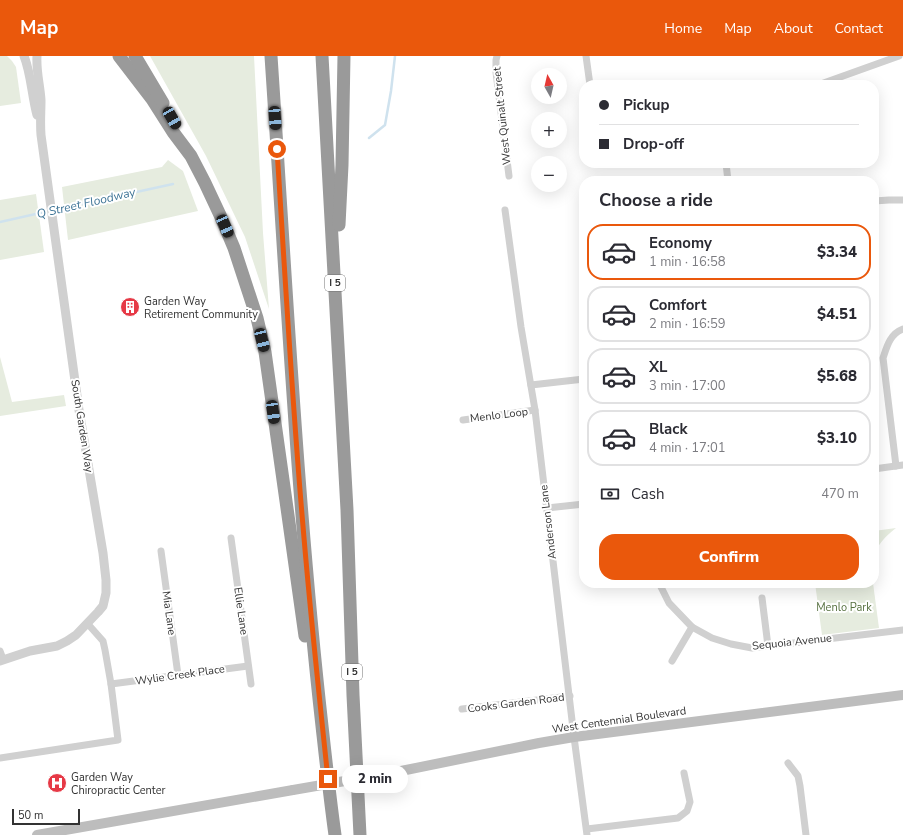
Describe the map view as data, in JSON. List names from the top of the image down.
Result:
{
  "streets": {
    "highway": ["I 5"],
    "main road": ["West Centennial Boulevard"],
    "street": [
      "West Quinalt Street",
      "Menlo Loop",
      "South Garden Way",
      "Anderson Lane",
      "Ellie Lane",
      "Mia Lane",
      "Sequoia Avenue",
      "Wylie Creek Place",
      "Cooks Garden Road"
    ]
  },
  "crossings": [
    ["Menlo Loop", "Anderson Lane"],
    ["Anderson Lane", "Cooks Garden Road"],
    ["Anderson Lane", "West Centennial Boulevard"],
    ["Ellie Lane", "Wylie Creek Place"],
    ["Mia Lane", "Wylie Creek Place"]
  ],
  "water": ["Q Street Floodway"],
  "parks": ["Menlo Park"],
  "places": {
    "building": ["Garden Way Retirement Community"],
    "hospital": ["Garden Way Chiropractic Center"]
  },
  "scale_bar": "50 m",
  "north": "top",
  "page": {
    "header": "Map",
    "nav": [
      "Home",
      "Map",
      "About",
      "Contact"
    ],
    "map_buttons": ["+", "−"],
    "banner": ["Pickup", "Drop-off"],
    "heading": "Choose a ride",
    "list": [
      {
        "name": "Economy",
        "note": "1 min · 16:58",
        "value": "$3.34"
      },
      {
        "name": "Comfort",
        "note": "2 min · 16:59",
        "value": "$4.51"
      },
      {
        "name": "XL",
        "note": "3 min · 17:00",
        "value": "$5.68"
      },
      {
        "name": "Black",
        "note": "4 min · 17:01",
        "value": "$3.10"
      }
    ],
    "pay": ["Cash", "470 m"],
    "buttons": "Confirm",
    "bubble": "2 min",
    "scale": "50 m"
  }
}
